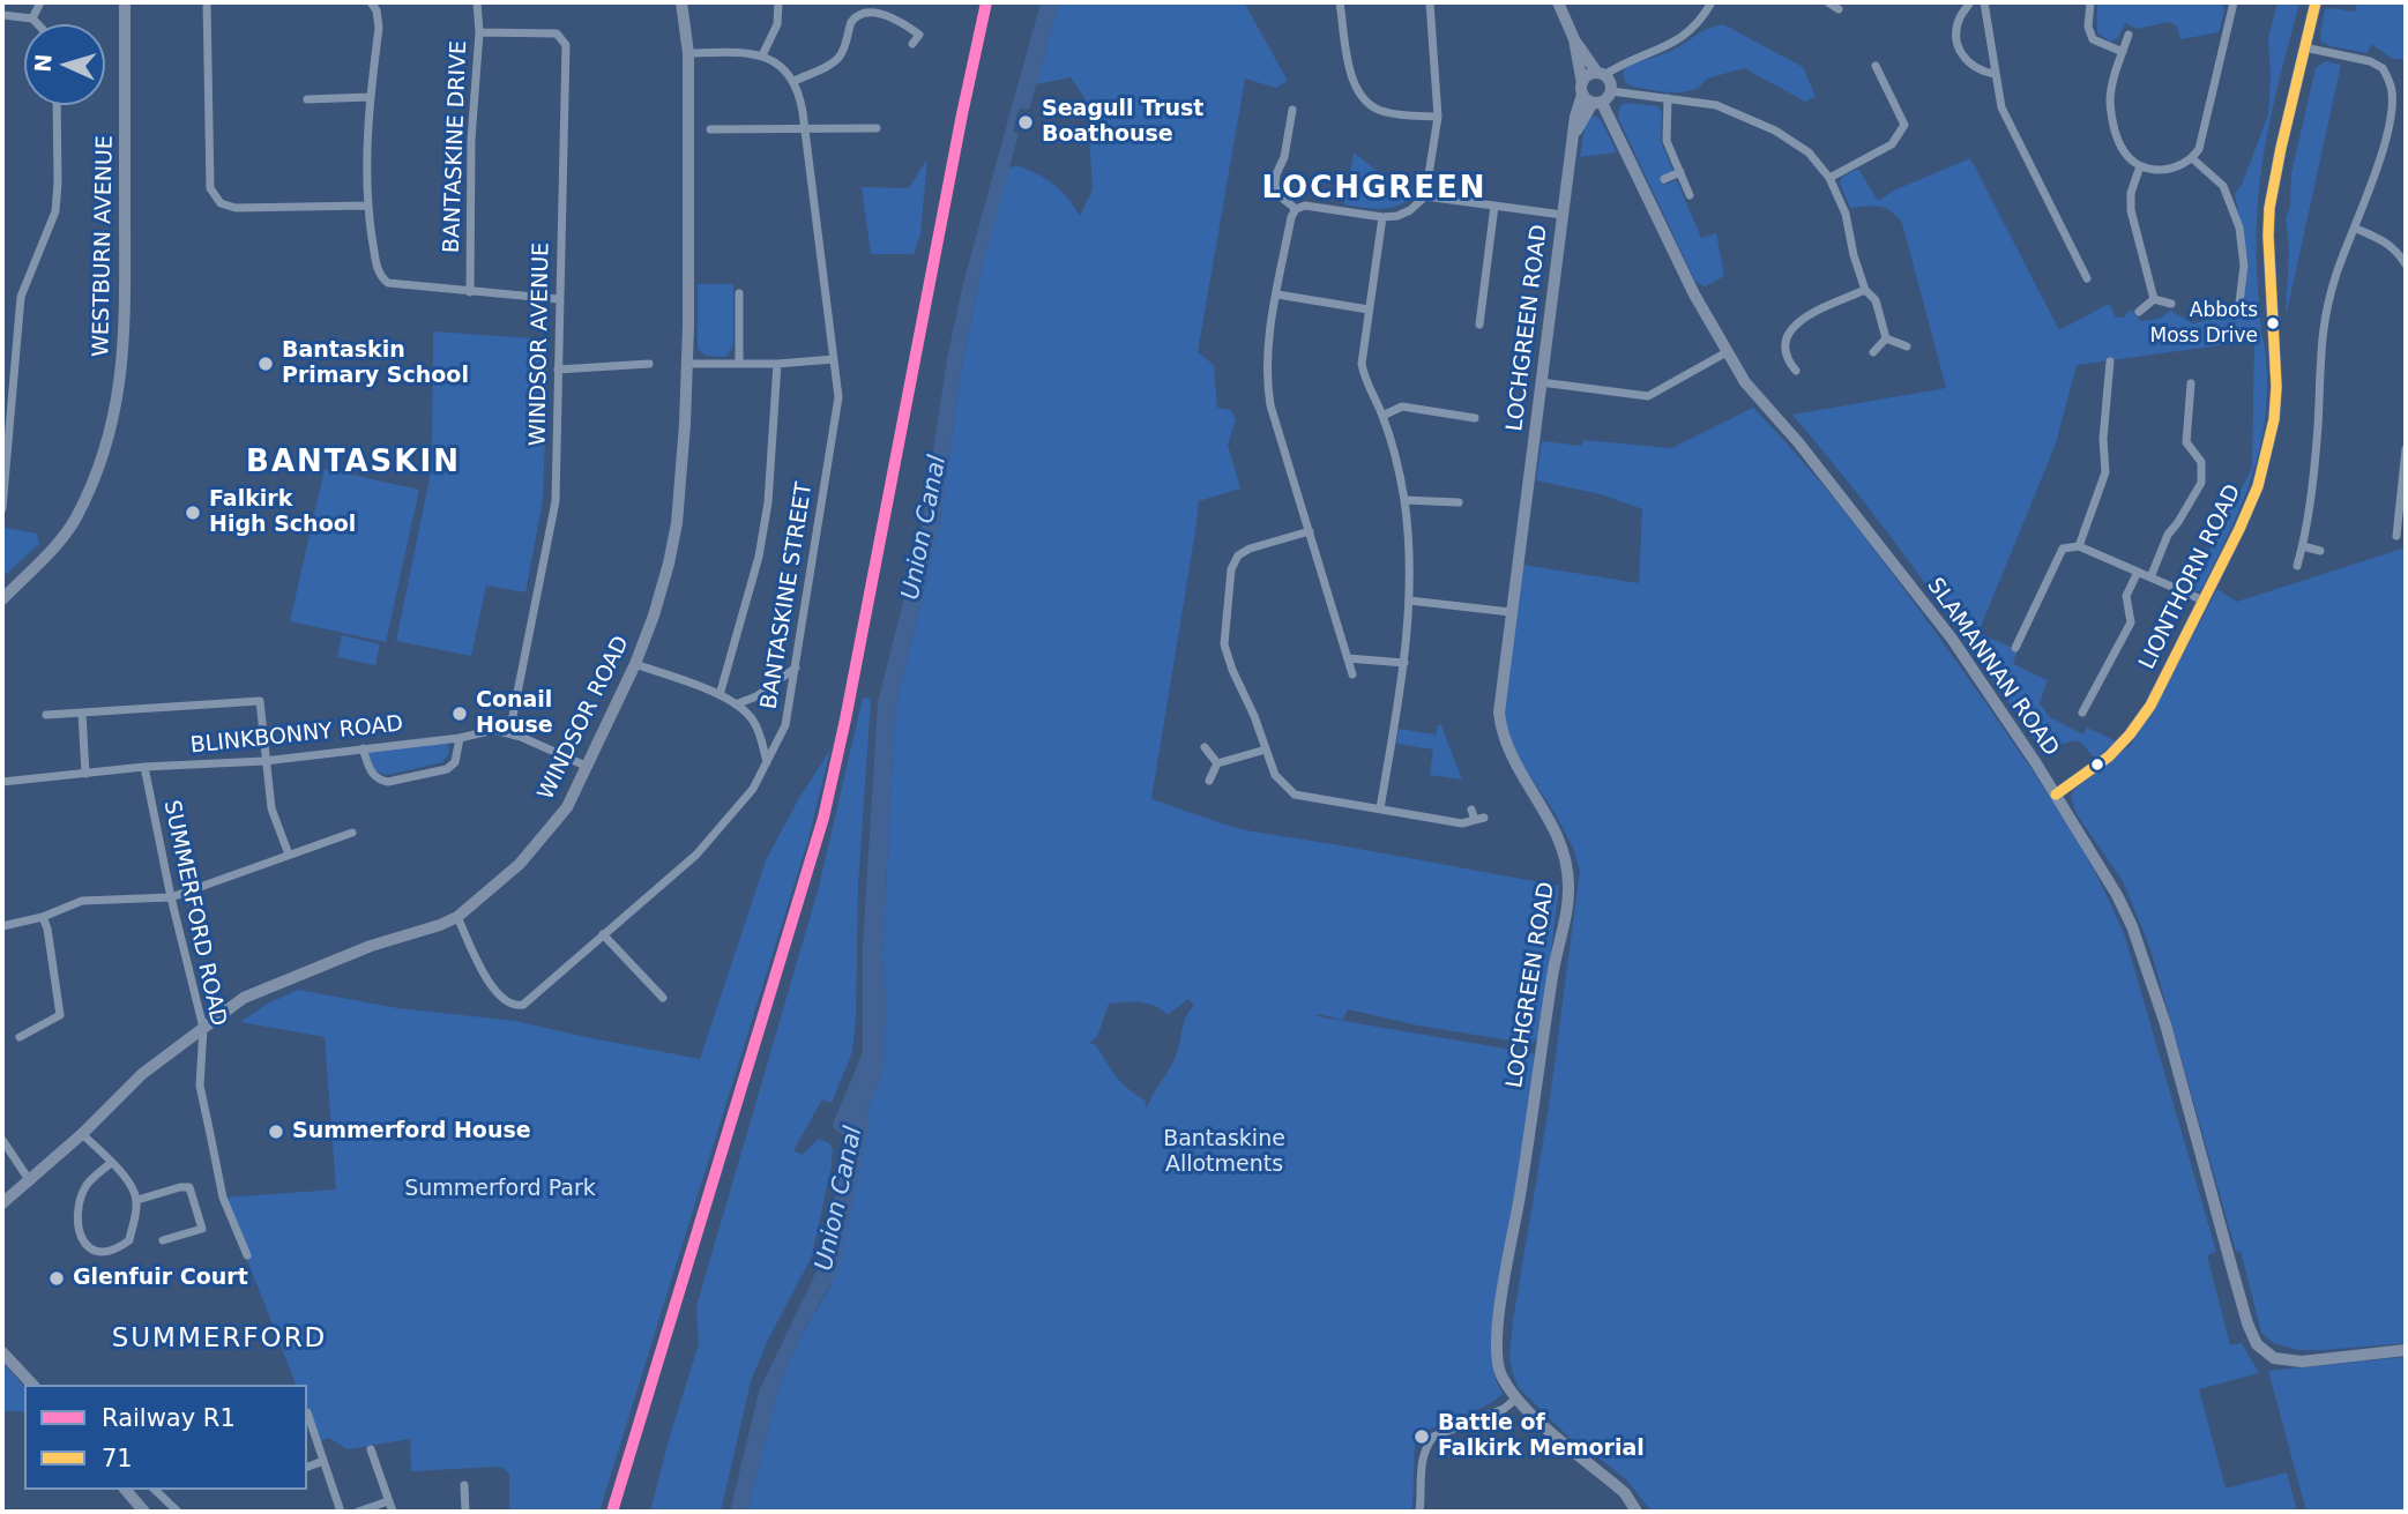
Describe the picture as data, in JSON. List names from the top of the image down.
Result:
{
  "streets": {
    "street": [
      "BANTASKINE DRIVE",
      "WESTBURN AVENUE",
      "LOCHGREEN ROAD",
      "WINDSOR AVENUE",
      "LIONTHORN ROAD",
      "BANTASKINE STREET",
      "SLAMANNAN ROAD",
      "WINDSOR ROAD",
      "BLINKBONNY ROAD",
      "SUMMERFORD ROAD"
    ]
  },
  "crossings": [
    ["BANTASKINE DRIVE", "WINDSOR AVENUE"],
    ["LOCHGREEN ROAD", "SLAMANNAN ROAD"],
    ["WINDSOR AVENUE", "BLINKBONNY ROAD"],
    ["LIONTHORN ROAD", "SLAMANNAN ROAD"],
    ["BANTASKINE STREET", "WINDSOR ROAD"],
    ["WINDSOR ROAD", "BLINKBONNY ROAD"],
    ["WINDSOR ROAD", "SUMMERFORD ROAD"],
    ["BLINKBONNY ROAD", "SUMMERFORD ROAD"]
  ],
  "districts": ["LOCHGREEN", "BANTASKIN", "SUMMERFORD"],
  "water": ["Union Canal"],
  "parks": ["Bantaskine Allotments", "Summerford Park"],
  "places": [
    "Seagull Trust Boathouse",
    "Abbots Moss Drive",
    "Bantaskin Primary School",
    "Falkirk High School",
    "Conail House",
    "Summerford House",
    "Glenfuir Court",
    "Battle of Falkirk Memorial"
  ],
  "lines": ["rail line R1", "transit line 71"],
  "legend": ["Railway R1", "71"],
  "north": "left"
}
